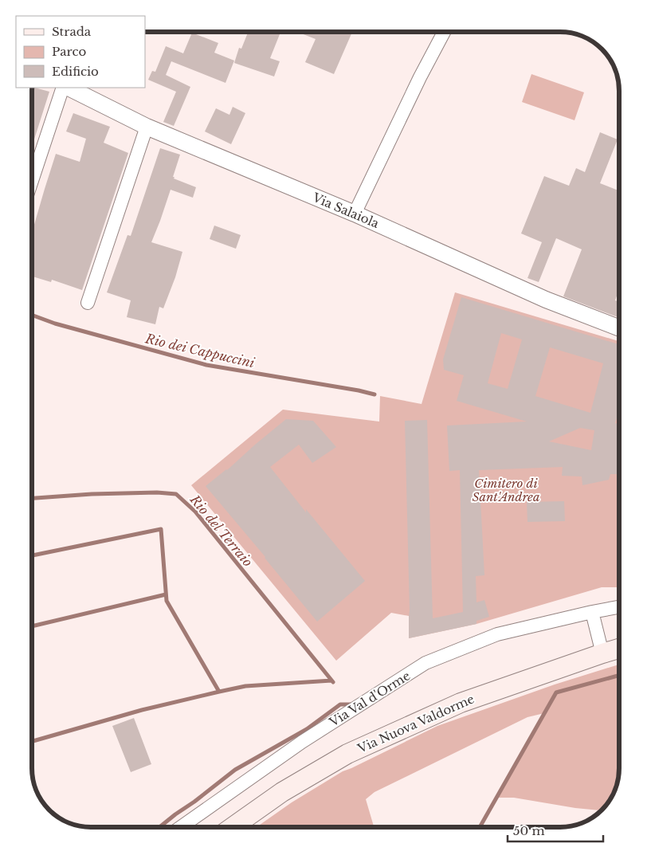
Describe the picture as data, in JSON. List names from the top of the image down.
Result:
{
  "streets": {
    "main road": ["Via Nuova Valdorme"],
    "street": ["Via Salaiola", "Via Val d'Orme"]
  },
  "water": ["Rio dei Cappuccini", "Rio del Terraio"],
  "parks": ["Cimitero di Sant'Andrea"],
  "legend": ["Strada", "Parco", "Edificio"],
  "scale_bar": "50 m"
}
